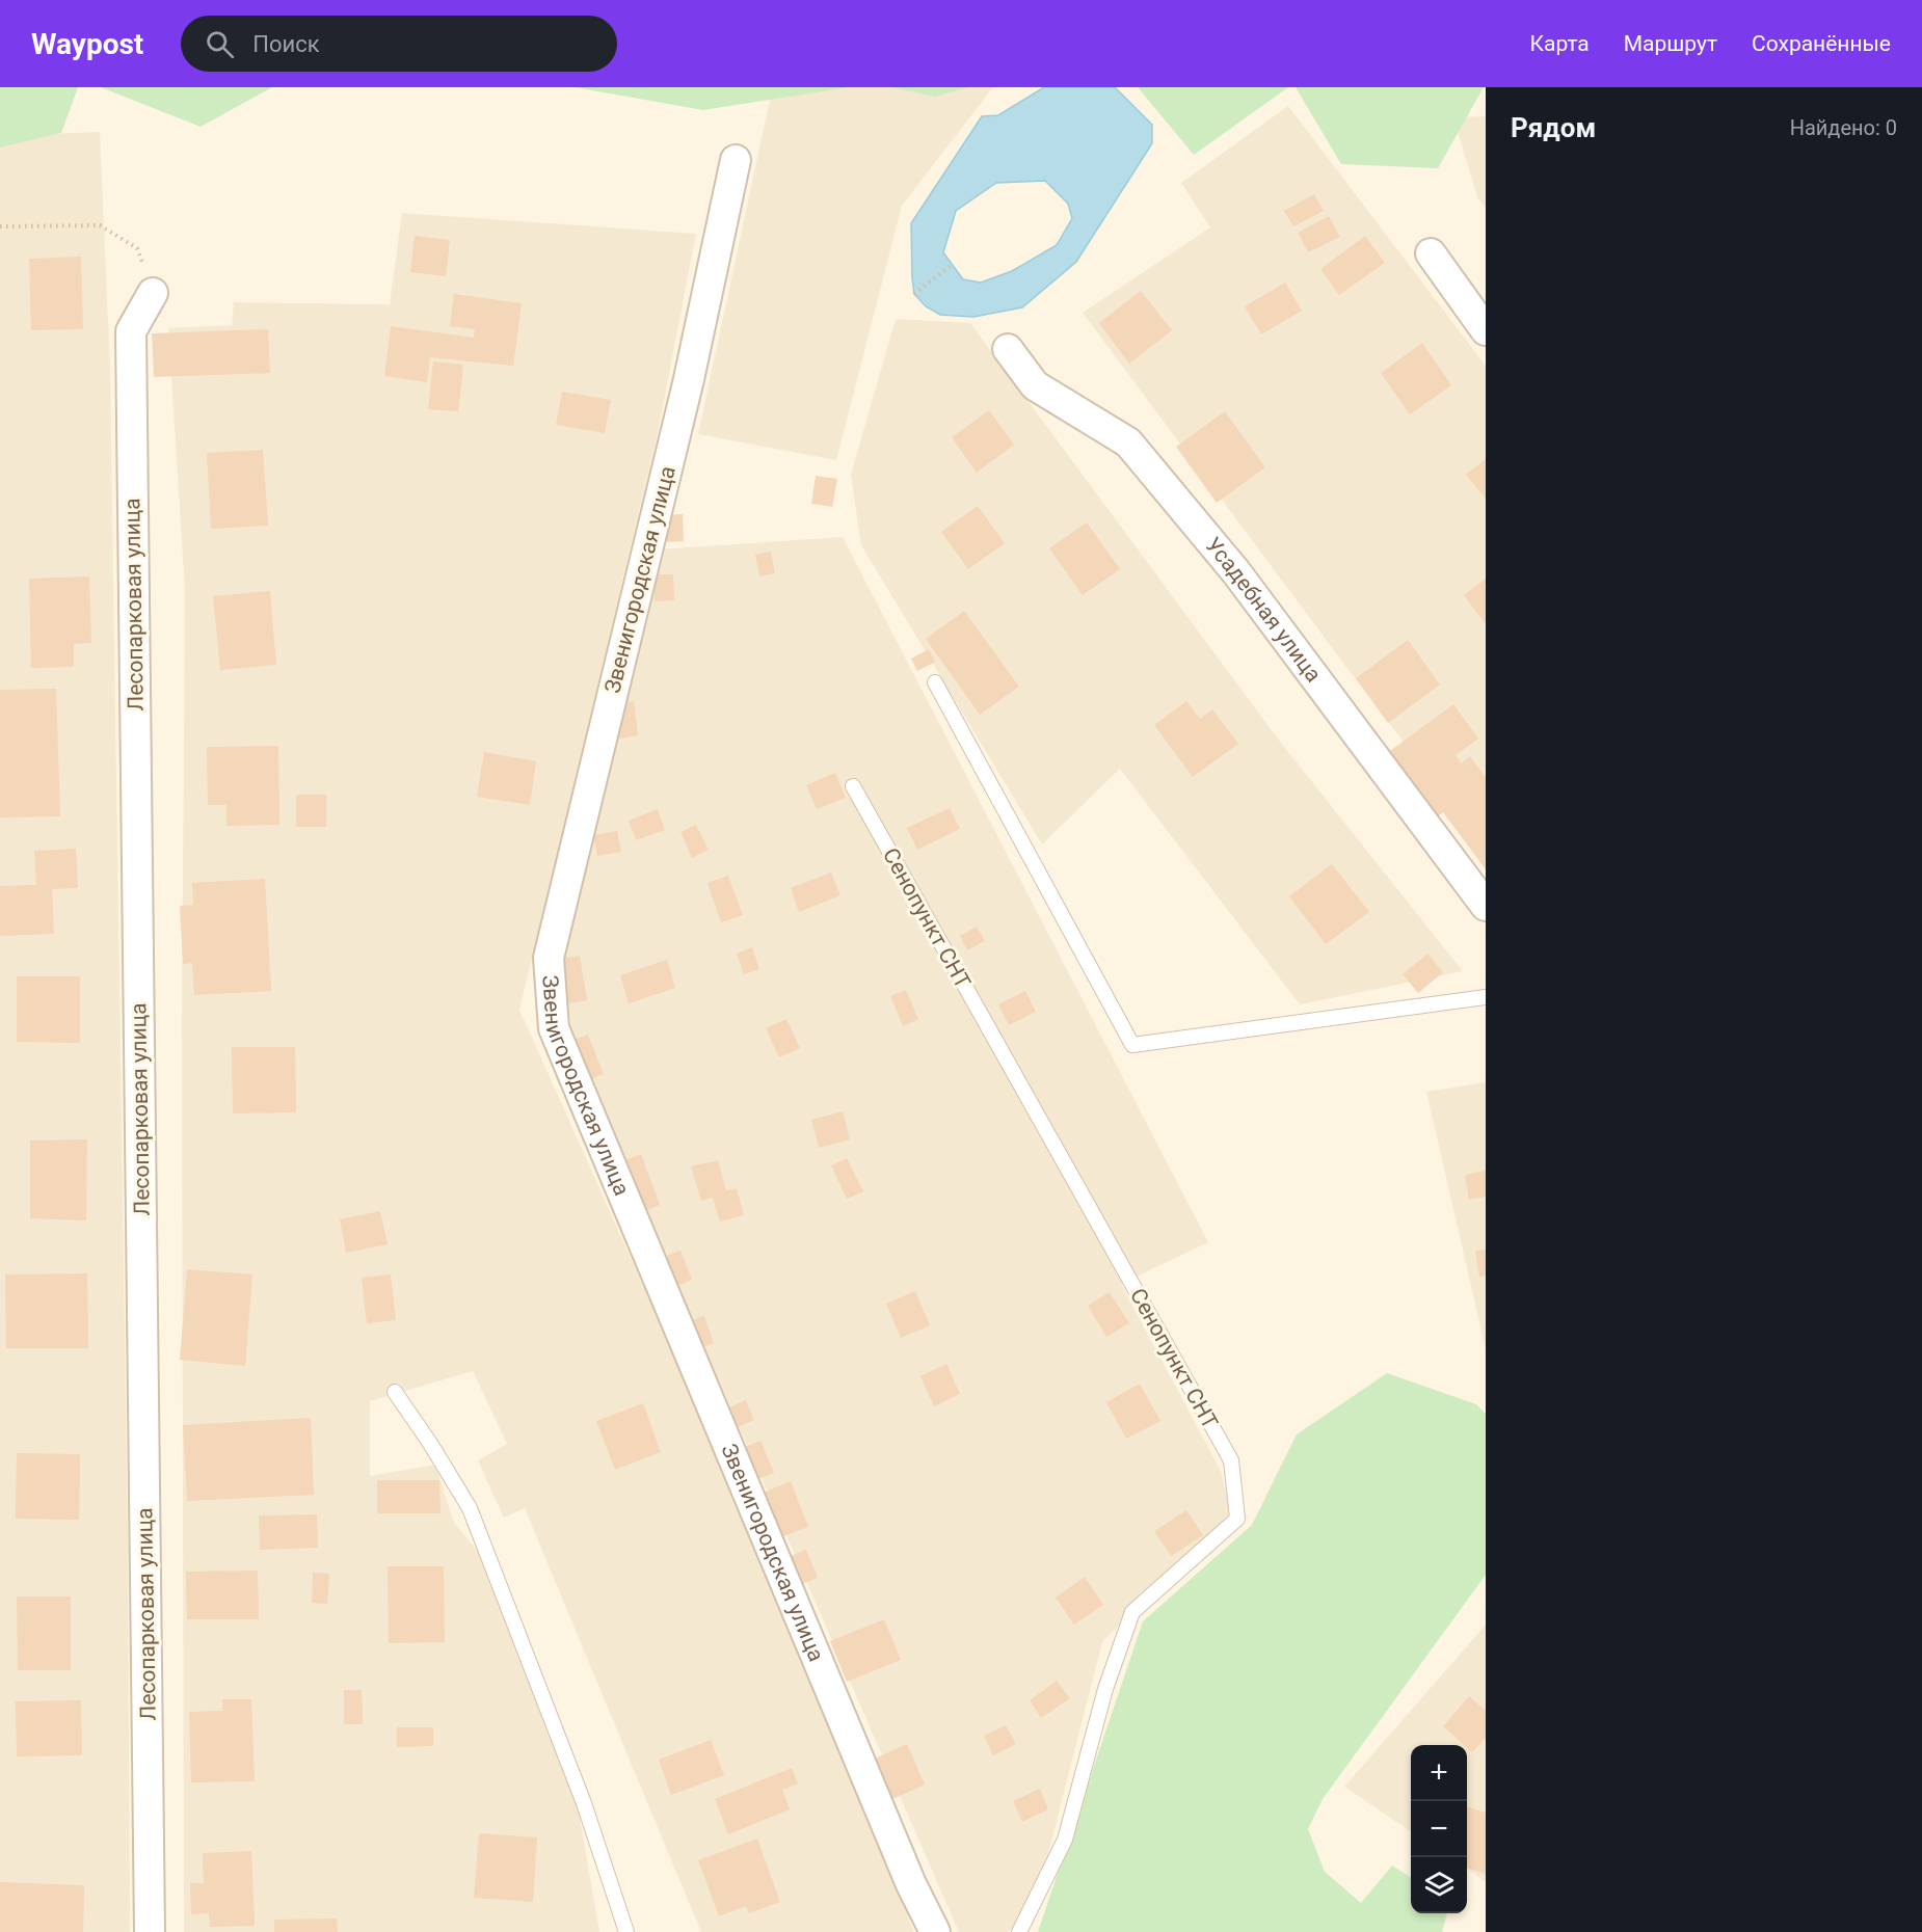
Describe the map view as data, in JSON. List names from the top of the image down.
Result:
{
  "streets": {
    "street": ["Звенигородская улица", "Лесопарковая улица", "Усадебная улица"],
    "lane": ["Сенопункт СНТ"]
  },
  "page": {
    "header": "Waypost",
    "search": "Поиск",
    "nav": ["Карта", "Маршрут", "Сохранённые"],
    "heading": ["Рядом", "Найдено: 0"],
    "map_buttons": ["+", "−"]
  }
}
